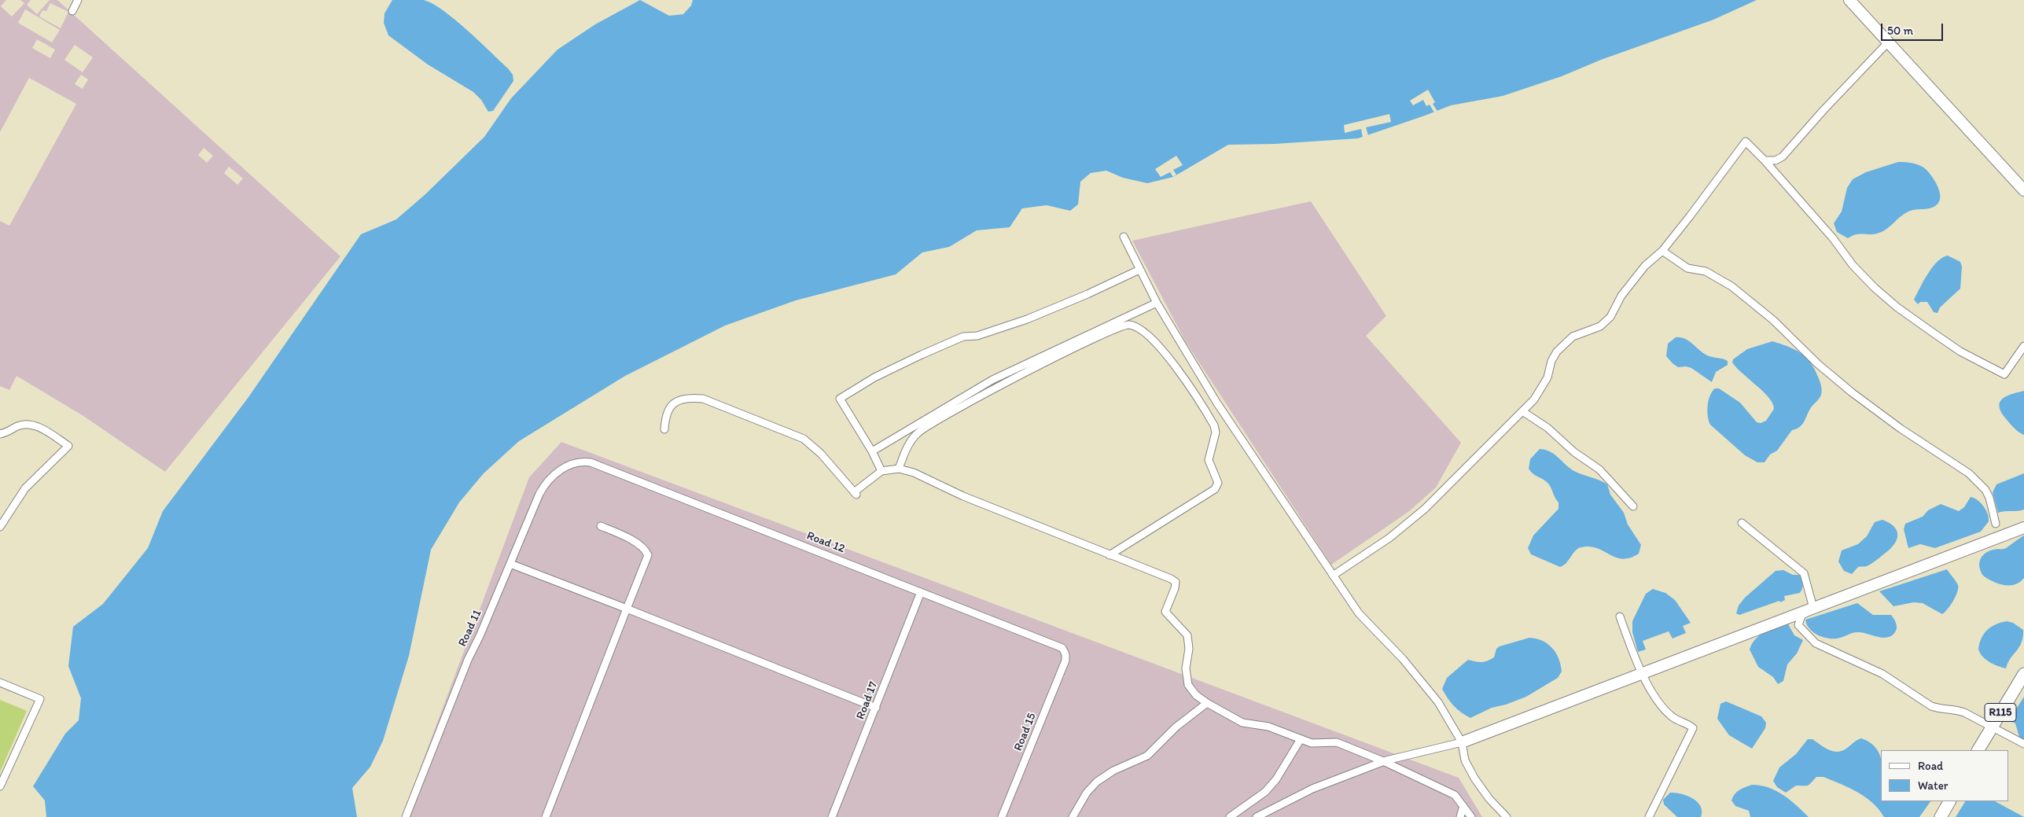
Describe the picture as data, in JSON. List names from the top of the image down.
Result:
{
  "streets": {
    "main road": ["R115"],
    "street": [
      "Road 12",
      "Road 11",
      "Road 17",
      "Road 15"
    ]
  },
  "crossings": [
    ["Road 12", "Road 11"],
    ["Road 12", "Road 17"],
    ["Road 12", "Road 15"]
  ],
  "legend": ["Road", "Water"],
  "scale_bar": "50 m"
}
